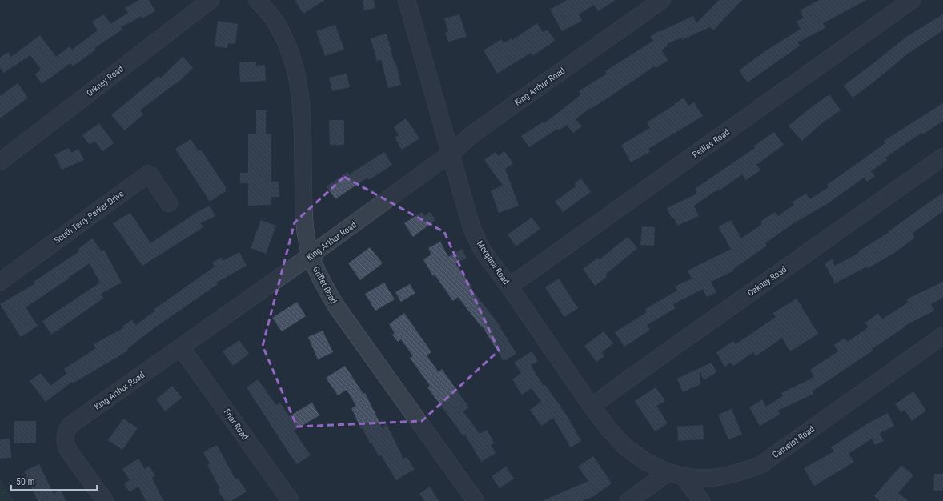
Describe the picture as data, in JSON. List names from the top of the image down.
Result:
{
  "streets": {
    "street": [
      "Orkney Road",
      "King Arthur Road",
      "Pellias Road",
      "South Terry Parker Drive",
      "Morgana Road",
      "Oakney Road",
      "Griflet Road",
      "Friar Road",
      "Camelot Road"
    ]
  },
  "crossings": [
    ["King Arthur Road", "Morgana Road"],
    ["King Arthur Road", "Griflet Road"],
    ["King Arthur Road", "Friar Road"],
    ["Pellias Road", "Morgana Road"],
    ["Morgana Road", "Oakney Road"],
    ["Morgana Road", "Camelot Road"]
  ],
  "scale_bar": "50 m"
}
